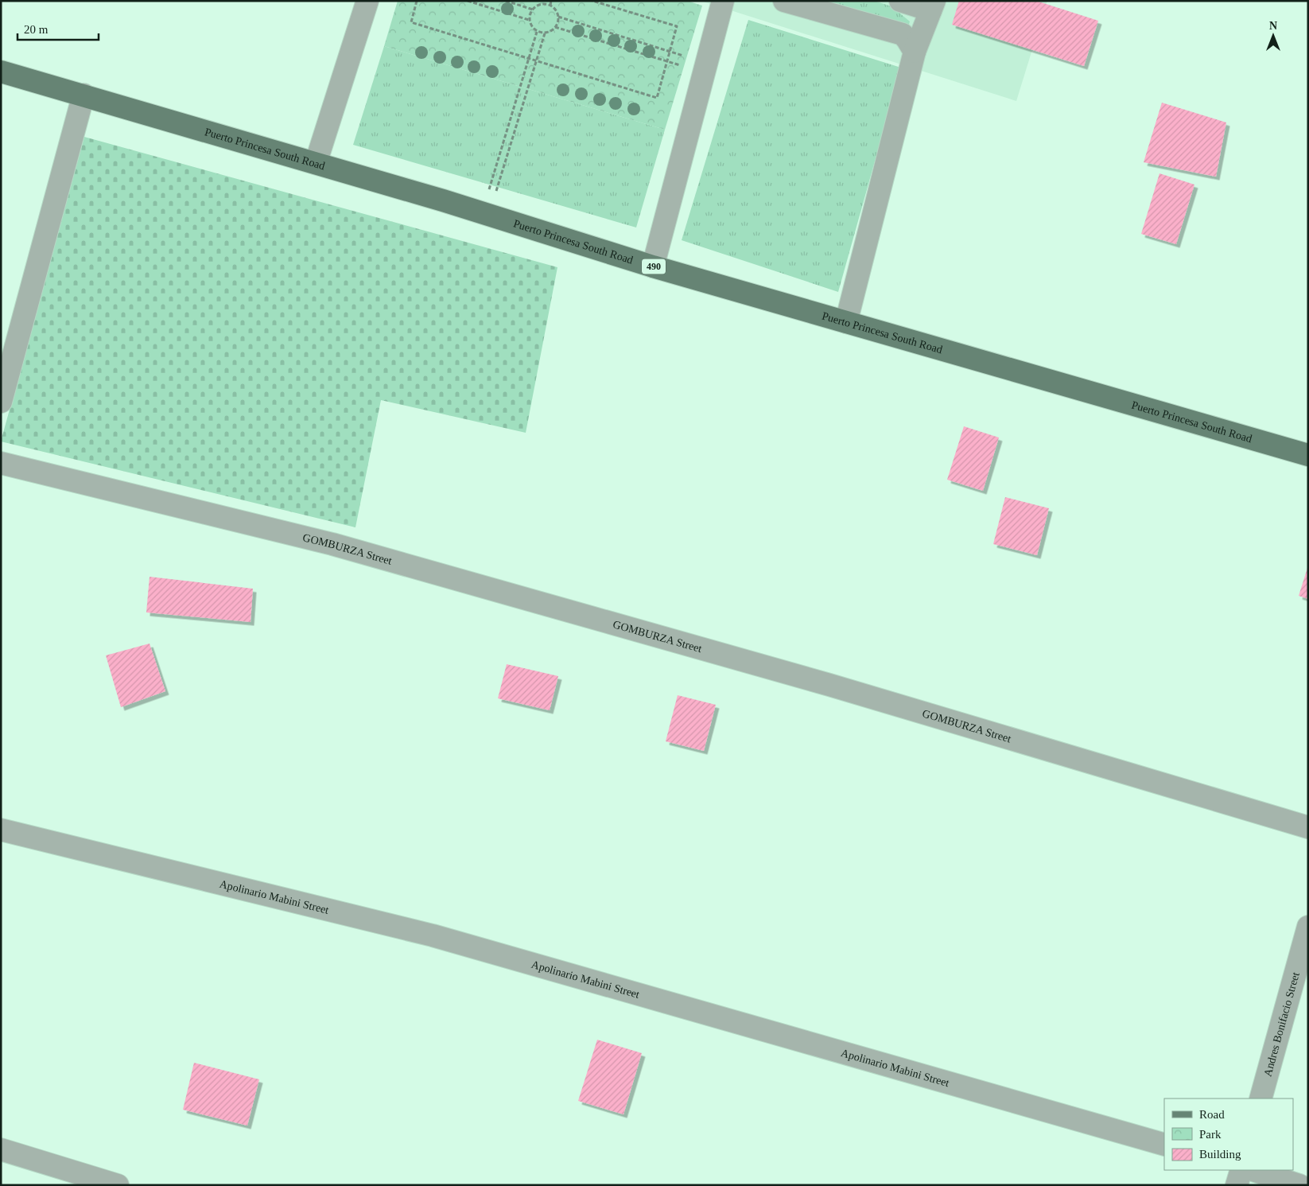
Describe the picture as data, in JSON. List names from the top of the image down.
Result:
{
  "streets": {
    "main road": ["Puerto Princesa South Road", "490"],
    "street": ["GOMBURZA Street", "Apolinario Mabini Street", "Andres Bonifacio Street"]
  },
  "legend": ["Road", "Park", "Building"],
  "scale_bar": "20 m",
  "north": "top"
}
